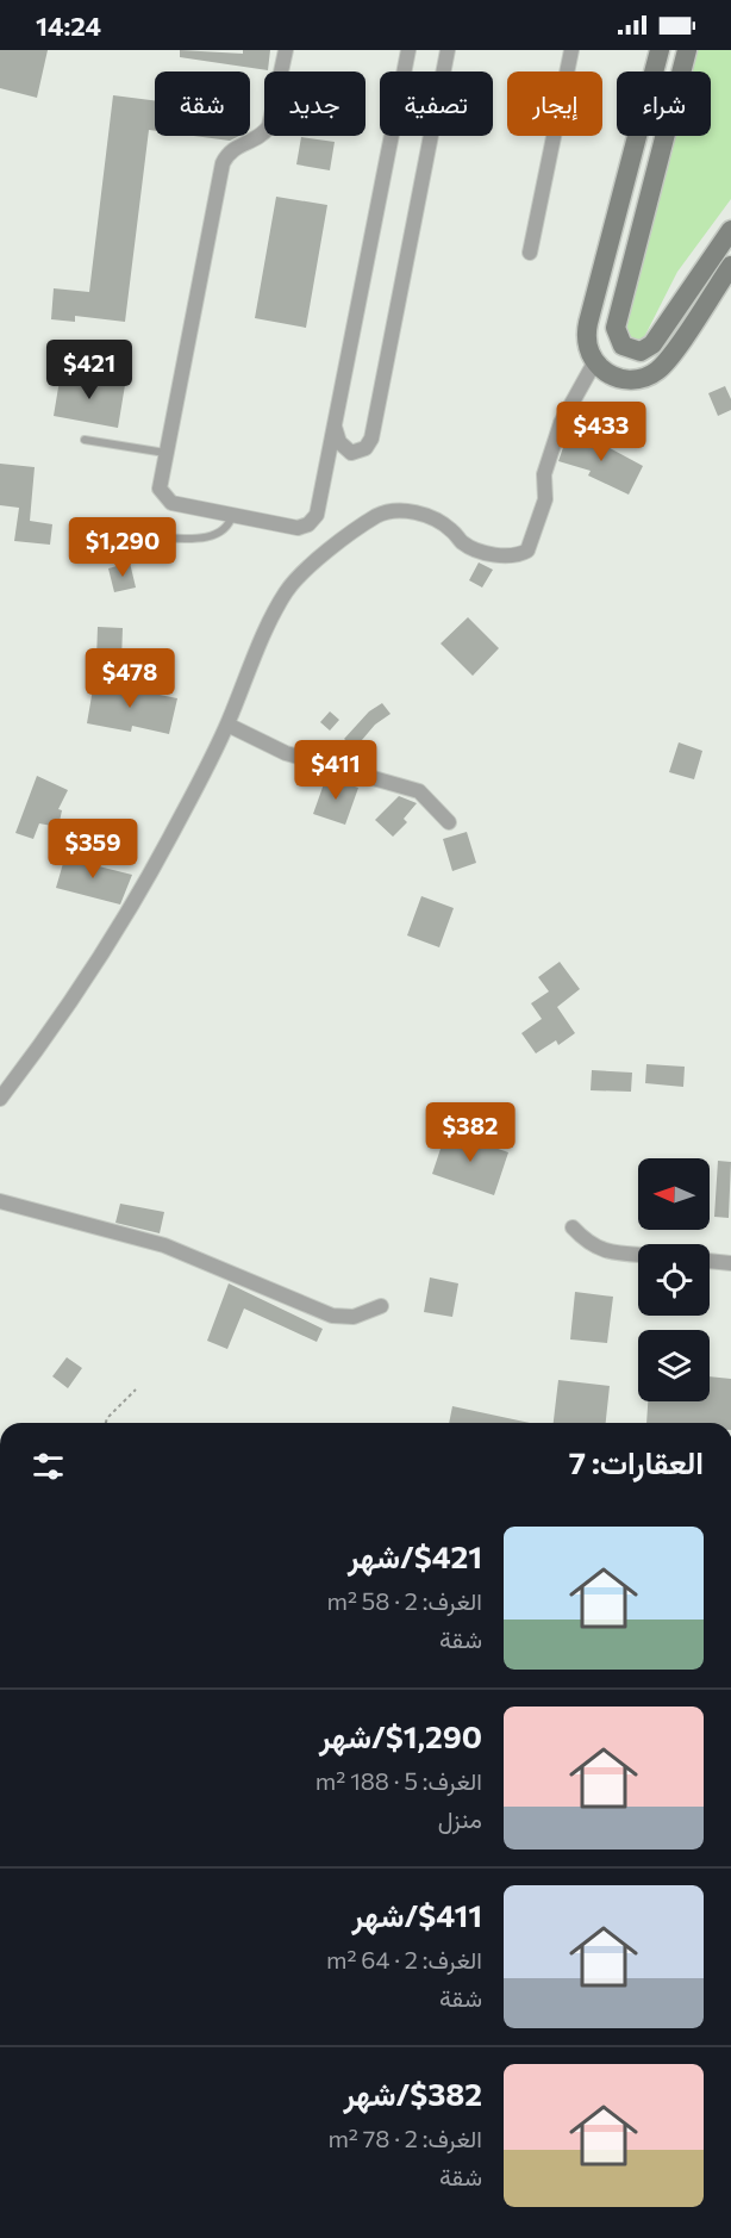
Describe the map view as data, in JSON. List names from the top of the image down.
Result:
{
  "north": "left",
  "page": {
    "status": "14:24",
    "chip": [
      "شراء",
      "إيجار",
      "تصفية",
      "جديد",
      "شقة"
    ],
    "price": [
      "$421",
      "$433",
      "$1,290",
      "$478",
      "$411",
      "$359",
      "$382"
    ],
    "heading": "العقارات: 7",
    "list": [
      {
        "name": "$421/شهر",
        "note": "الغرف: 2 · 58 m² · شقة"
      },
      {
        "name": "$1,290/شهر",
        "note": "الغرف: 5 · 188 m² · منزل"
      },
      {
        "name": "$411/شهر",
        "note": "الغرف: 2 · 64 m² · شقة"
      },
      {
        "name": "$382/شهر",
        "note": "الغرف: 2 · 78 m² · شقة"
      }
    ]
  }
}
